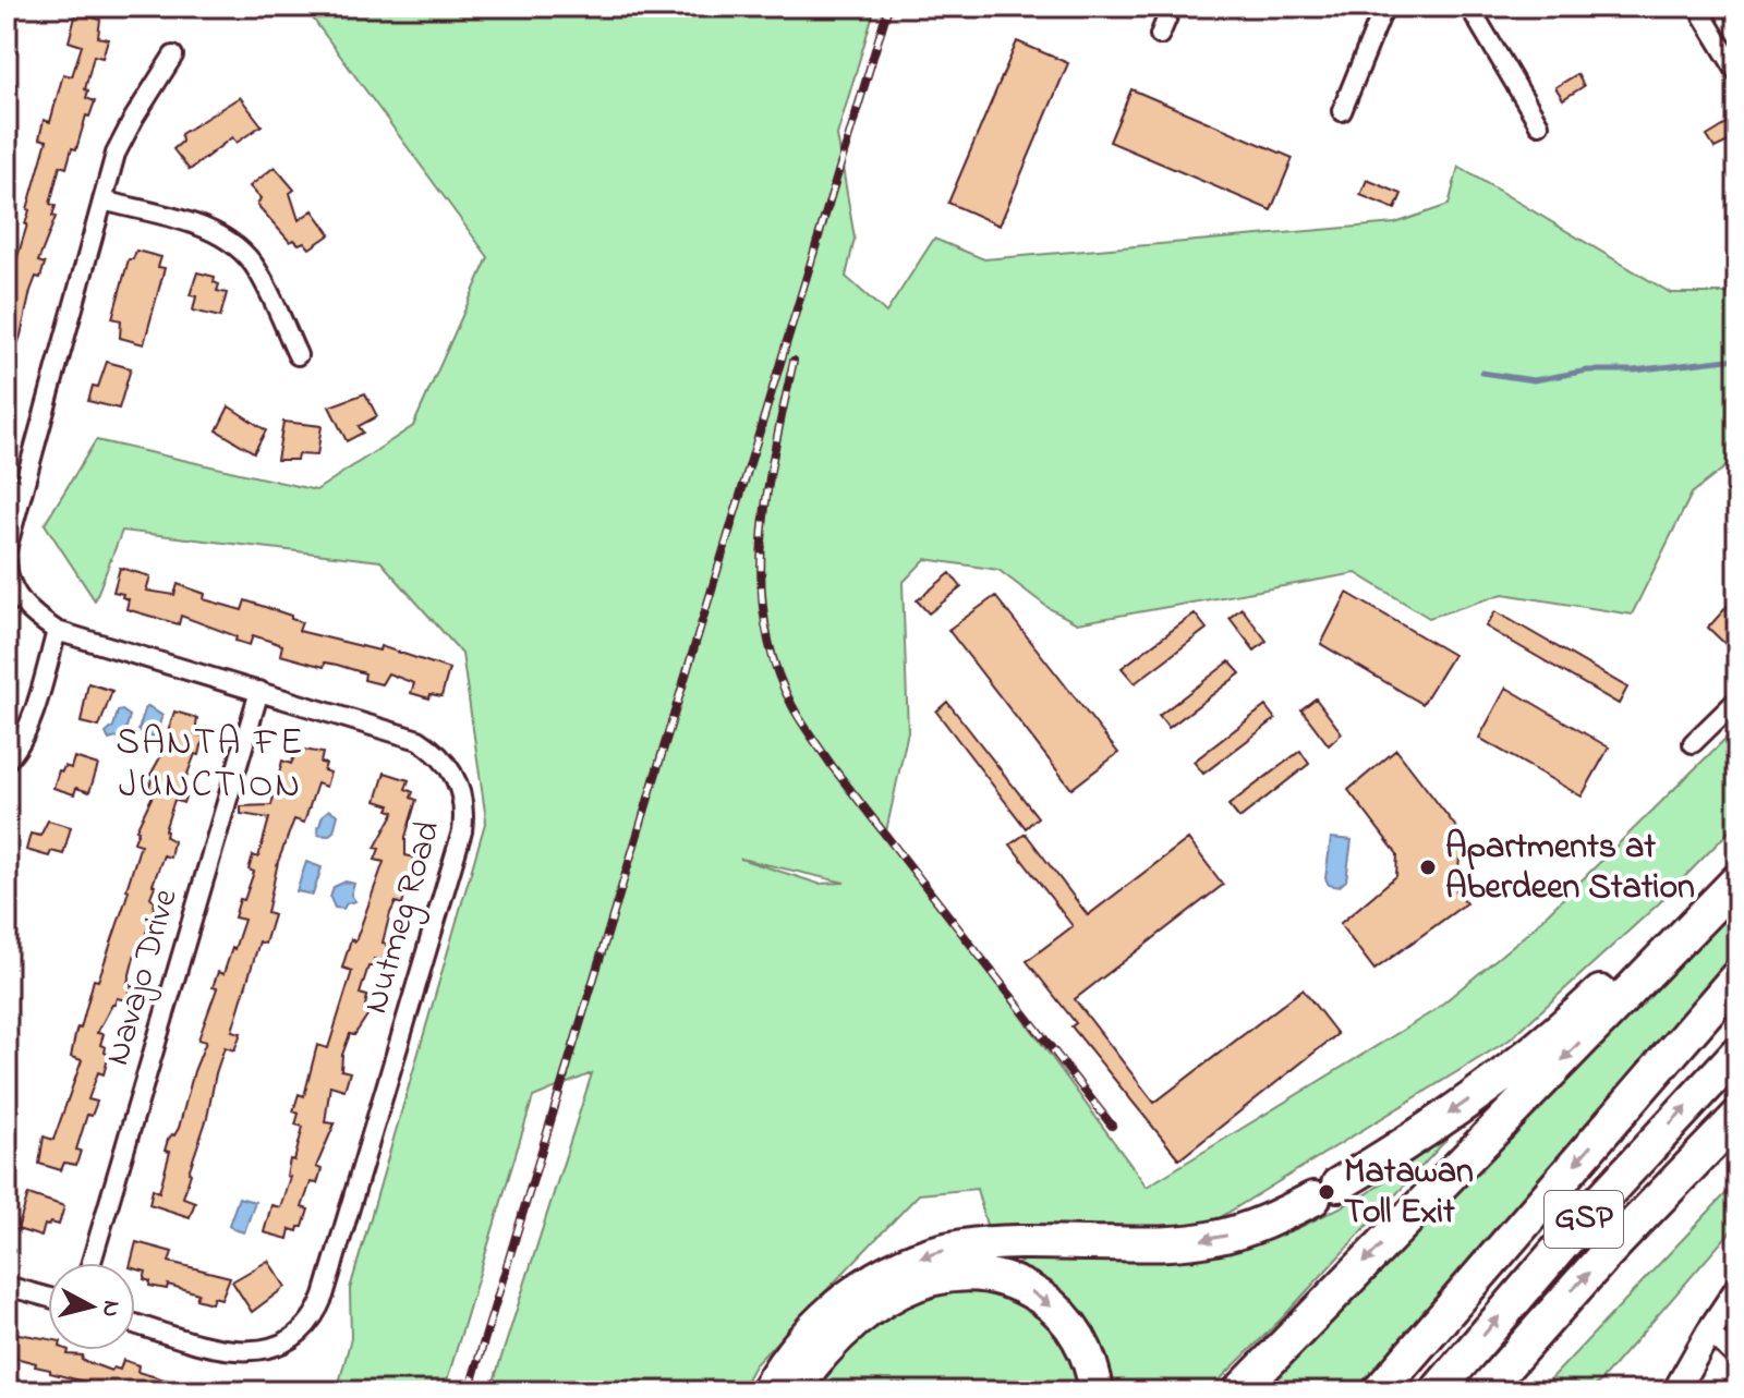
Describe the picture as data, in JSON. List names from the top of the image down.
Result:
{
  "streets": {
    "highway": ["GSP"],
    "street": ["Nutmeg Road", "Navajo Drive"]
  },
  "crossings": [
    ["Nutmeg Road", "Navajo Drive"]
  ],
  "districts": ["SANTA FE JUNCTION"],
  "places": ["Apartments at Aberdeen Station", "Matawan Toll Exit"],
  "north": "right"
}
